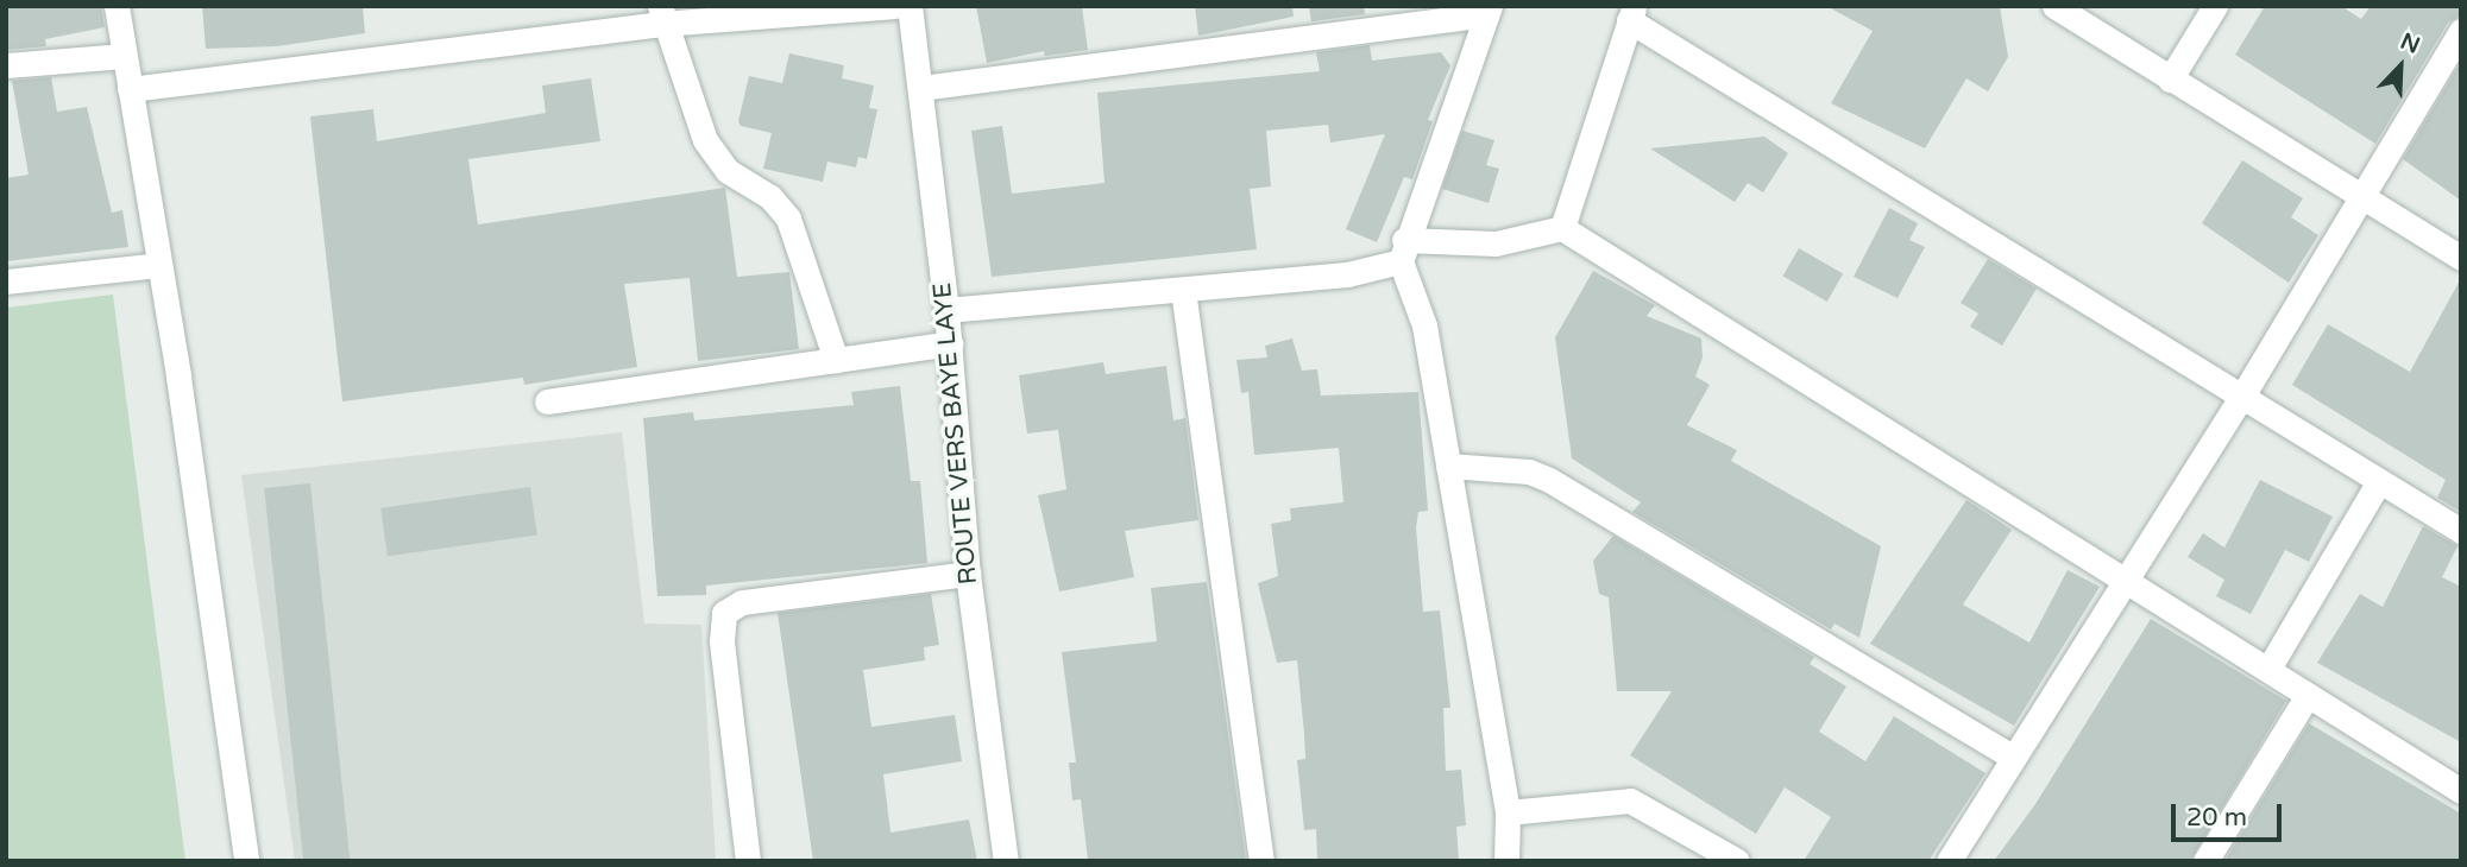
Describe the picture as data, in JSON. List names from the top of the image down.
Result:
{
  "streets": {
    "street": ["ROUTE VERS BAYE LAYE"]
  },
  "scale_bar": "20 m",
  "north": "top right"
}
